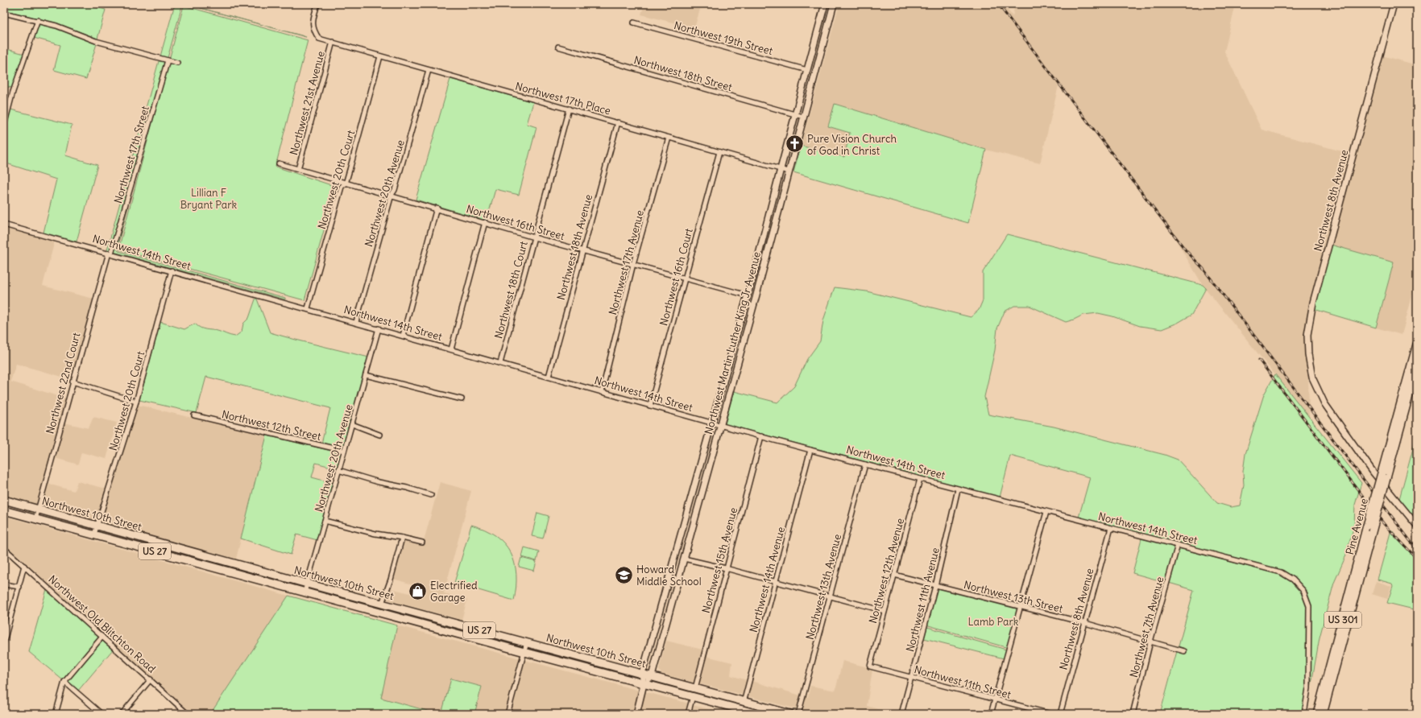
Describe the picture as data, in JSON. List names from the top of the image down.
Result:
{
  "streets": {
    "highway": [
      "Northwest 10th Street",
      "Pine Avenue",
      "US 27",
      "US 301"
    ],
    "main road": ["Northwest 8th Avenue", "Northwest Martin Luther King Jr Avenue"],
    "street": [
      "Northwest 19th Street",
      "Northwest 18th Street",
      "Northwest 17th Place",
      "Northwest 21st Avenue",
      "Northwest 17th Street",
      "Northwest 20th Court",
      "Northwest 20th Avenue",
      "Northwest 16th Street",
      "Northwest 18th Avenue",
      "Northwest 14th Street",
      "Northwest 17th Avenue",
      "Northwest 16th Court",
      "Northwest 18th Court",
      "Northwest 22nd Court",
      "Northwest 12th Street",
      "Northwest 15th Avenue",
      "Northwest 12th Avenue",
      "Northwest 14th Avenue",
      "Northwest 13th Avenue",
      "Northwest 13th Street",
      "Northwest 11th Avenue",
      "Northwest Old Blitchton Road",
      "Northwest 7th Avenue",
      "Northwest 11th Street"
    ]
  },
  "crossings": [
    ["Northwest 19th Street", "Northwest Martin Luther King Jr Avenue"],
    ["Northwest 18th Street", "Northwest Martin Luther King Jr Avenue"],
    ["Northwest 17th Place", "Northwest 21st Avenue"],
    ["Northwest 17th Place", "Northwest 20th Court"],
    ["Northwest 17th Place", "Northwest 20th Avenue"],
    ["Northwest 17th Place", "Northwest 18th Avenue"],
    ["Northwest 17th Place", "Northwest 17th Avenue"],
    ["Northwest 17th Place", "Northwest 16th Court"],
    ["Northwest 17th Place", "Northwest 18th Court"],
    ["Northwest 17th Place", "Northwest Martin Luther King Jr Avenue"],
    ["Northwest 21st Avenue", "Northwest 16th Street"],
    ["Northwest 17th Street", "Northwest 14th Street"],
    ["Northwest 17th Street", "Northwest 22nd Court"],
    ["Northwest 20th Court", "Northwest 16th Street"],
    ["Northwest 20th Court", "Northwest 14th Street"],
    ["Northwest 20th Court", "Northwest 10th Street"],
    ["Northwest 20th Avenue", "Northwest 16th Street"],
    ["Northwest 20th Avenue", "Northwest 14th Street"],
    ["Northwest 20th Avenue", "Northwest 12th Street"],
    ["Northwest 20th Avenue", "Northwest 10th Street"],
    ["Northwest 8th Avenue", "Northwest 14th Street"],
    ["Northwest 8th Avenue", "Northwest 13th Street"],
    ["Northwest 16th Street", "Northwest 18th Avenue"],
    ["Northwest 16th Street", "Northwest 17th Avenue"],
    ["Northwest 16th Street", "Northwest 16th Court"],
    ["Northwest 16th Street", "Northwest 18th Court"],
    ["Northwest 16th Street", "Northwest Martin Luther King Jr Avenue"],
    ["Northwest 18th Avenue", "Northwest 14th Street"],
    ["Northwest 14th Street", "Northwest 17th Avenue"],
    ["Northwest 14th Street", "Northwest 16th Court"],
    ["Northwest 14th Street", "Northwest 18th Court"],
    ["Northwest 14th Street", "Northwest Martin Luther King Jr Avenue"],
    ["Northwest 14th Street", "Northwest 22nd Court"],
    ["Northwest 14th Street", "Northwest 15th Avenue"],
    ["Northwest 14th Street", "Northwest 12th Avenue"],
    ["Northwest 14th Street", "Northwest 14th Avenue"],
    ["Northwest 14th Street", "Northwest 13th Avenue"],
    ["Northwest 14th Street", "Northwest 11th Avenue"],
    ["Northwest 14th Street", "Northwest 7th Avenue"],
    ["Northwest Martin Luther King Jr Avenue", "Northwest 10th Street"],
    ["Northwest 22nd Court", "Northwest 10th Street"],
    ["Northwest 10th Street", "Northwest 15th Avenue"],
    ["Northwest 10th Street", "Northwest 14th Avenue"],
    ["Northwest 12th Avenue", "Northwest 13th Street"],
    ["Northwest 12th Avenue", "Northwest 11th Street"],
    ["Northwest 13th Street", "Northwest 11th Avenue"],
    ["Northwest 13th Street", "Northwest 7th Avenue"],
    ["Northwest 11th Avenue", "Northwest 11th Street"]
  ],
  "parks": ["Lillian F Bryant Park", "Lamb Park"],
  "places": {
    "church": ["Pure Vision Church of God in Christ"],
    "school or university": ["Howard Middle School"],
    "shop": ["Electrified Garage"]
  }
}
